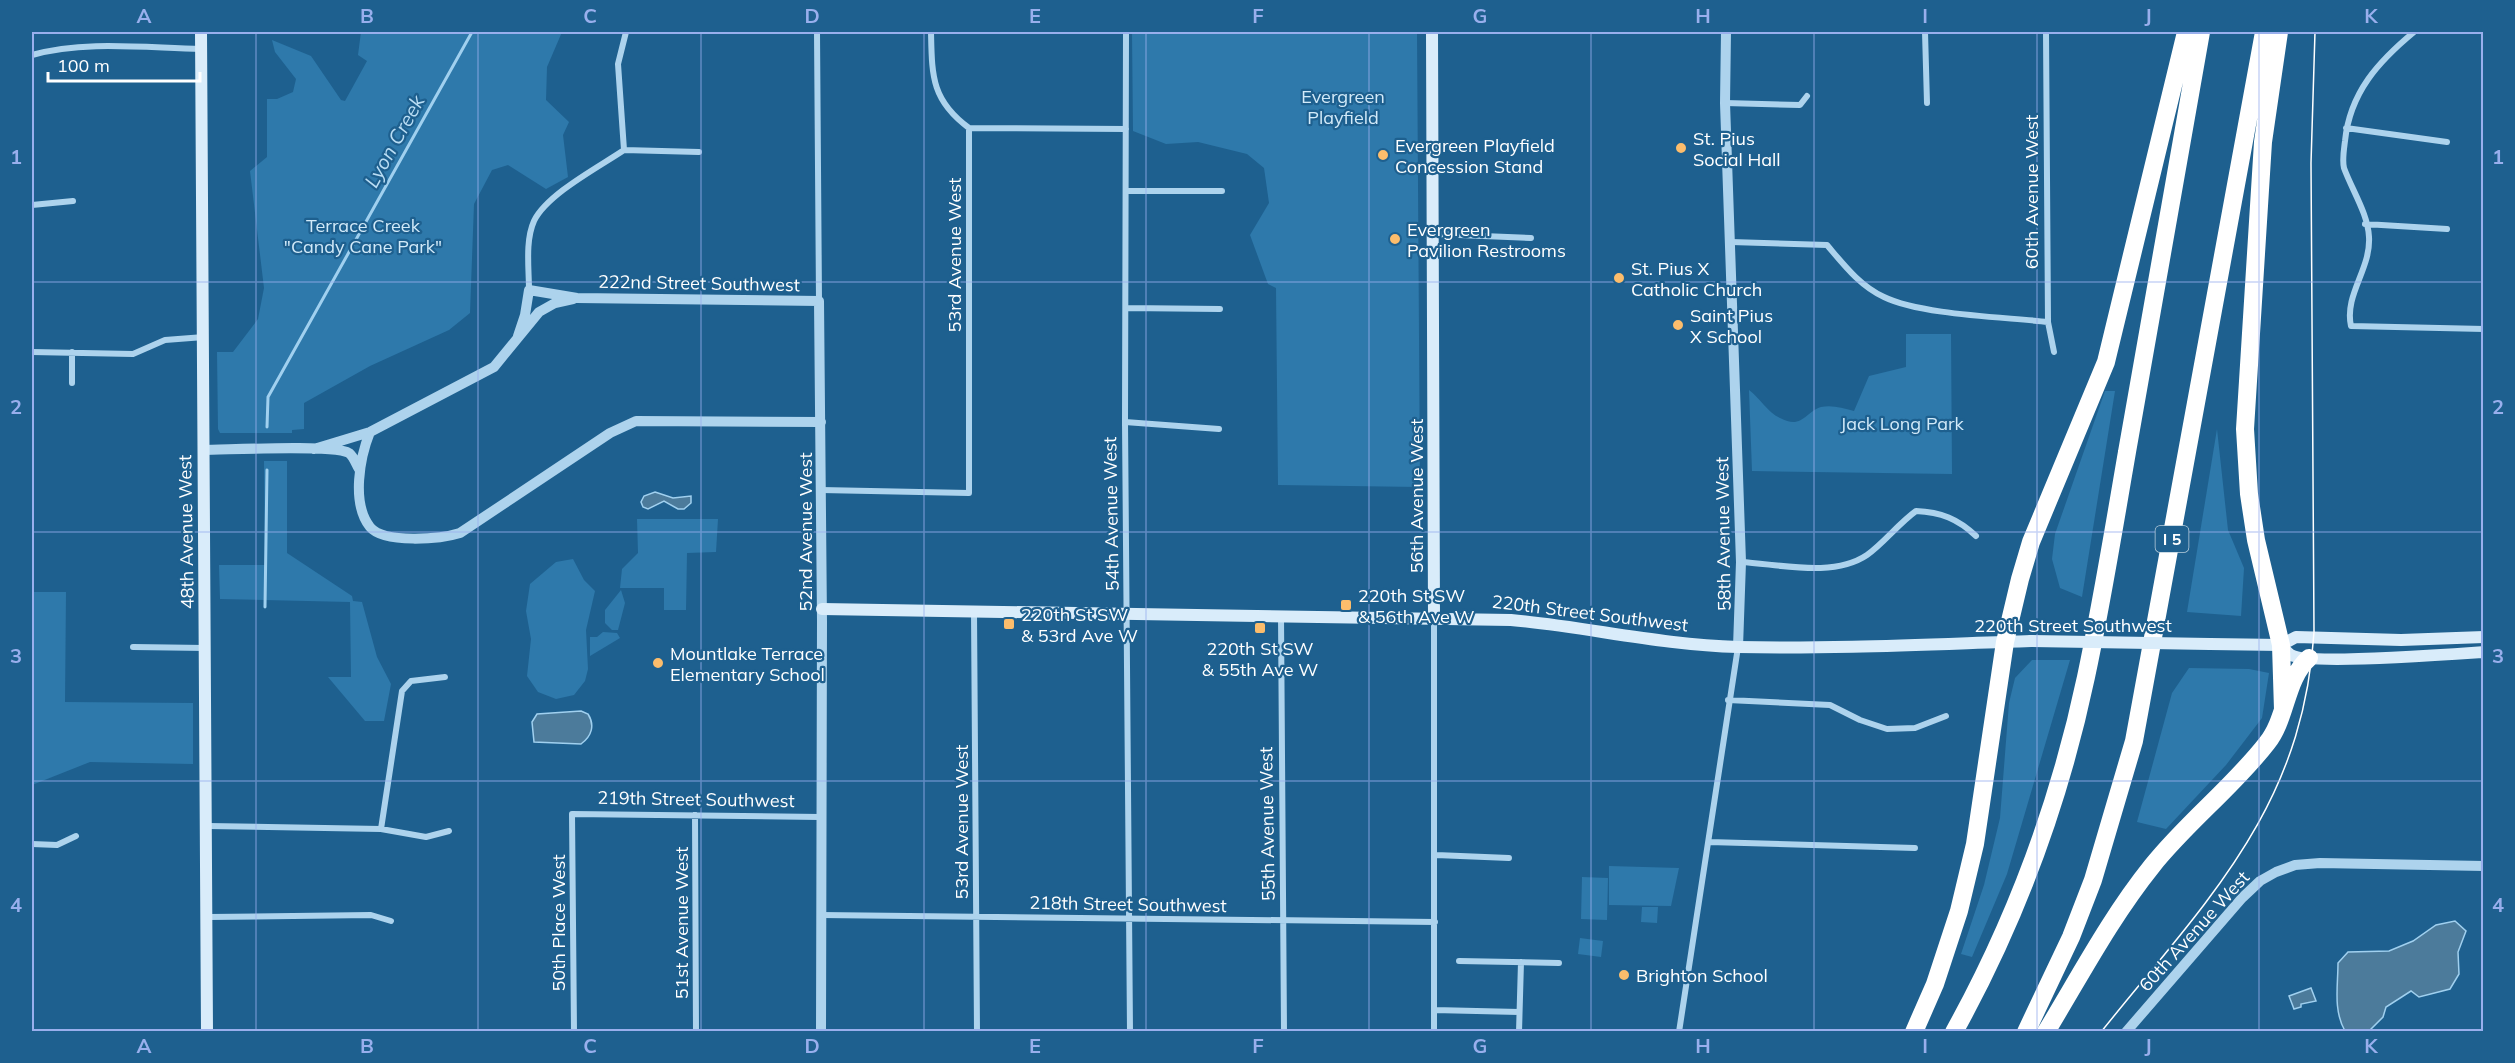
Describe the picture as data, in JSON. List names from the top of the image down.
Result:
{
  "streets": {
    "highway": ["I 5"],
    "main road": ["56th Avenue West", "48th Avenue West", "220th Street Southwest"],
    "street": [
      "60th Avenue West",
      "53rd Avenue West",
      "222nd Street Southwest",
      "54th Avenue West",
      "52nd Avenue West",
      "58th Avenue West",
      "219th Street Southwest",
      "55th Avenue West",
      "218th Street Southwest",
      "50th Place West",
      "51st Avenue West"
    ]
  },
  "crossings": [
    ["53rd Avenue West", "52nd Avenue West"],
    ["53rd Avenue West", "220th Street Southwest"],
    ["53rd Avenue West", "218th Street Southwest"],
    ["222nd Street Southwest", "52nd Avenue West"],
    ["56th Avenue West", "220th Street Southwest"],
    ["56th Avenue West", "218th Street Southwest"],
    ["54th Avenue West", "220th Street Southwest"],
    ["54th Avenue West", "218th Street Southwest"],
    ["52nd Avenue West", "220th Street Southwest"],
    ["52nd Avenue West", "219th Street Southwest"],
    ["52nd Avenue West", "218th Street Southwest"],
    ["58th Avenue West", "220th Street Southwest"],
    ["220th Street Southwest", "55th Avenue West"],
    ["219th Street Southwest", "50th Place West"],
    ["219th Street Southwest", "51st Avenue West"],
    ["55th Avenue West", "218th Street Southwest"]
  ],
  "water": ["Lyon Creek"],
  "parks": ["Evergreen Playfield", "Terrace Creek \"Candy Cane Park\"", "Jack Long Park"],
  "places": {
    "other": [
      "St. Pius Social Hall",
      "Evergreen Playfield Concession Stand",
      "Evergreen Pavilion Restrooms",
      "St. Pius X Catholic Church",
      "Saint Pius X School",
      "Mountlake Terrace Elementary School",
      "Brighton School"
    ],
    "transit": ["220th St SW & 56th Ave W", "220th St SW & 53rd Ave W", "220th St SW & 55th Ave W"]
  },
  "scale_bar": "100 m",
  "grid": {
    "columns": [
      "A",
      "B",
      "C",
      "D",
      "E",
      "F",
      "G",
      "H",
      "I",
      "J",
      "K"
    ],
    "rows": [
      "1",
      "2",
      "3",
      "4"
    ]
  }
}
